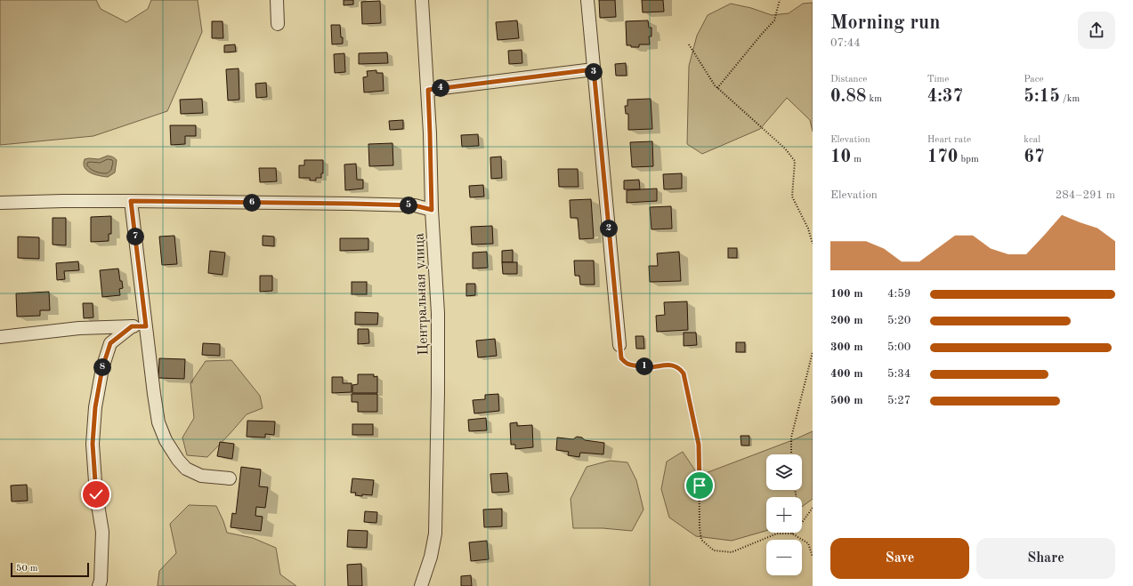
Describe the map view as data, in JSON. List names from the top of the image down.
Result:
{
  "streets": {
    "street": ["Центральная улица"]
  },
  "scale_bar": "50 m",
  "page": {
    "heading": ["Morning run", "07:44"],
    "stats": [
      ["Distance", "0.88 km"],
      ["Time", "4:37"],
      ["Pace", "5:15 /km"],
      ["Elevation", "10 m"],
      ["Heart rate", "170 bpm"],
      ["kcal", "67"]
    ],
    "pins": [
      "3",
      "4",
      "6",
      "5",
      "2",
      "7",
      "1",
      "8"
    ],
    "chart": ["Elevation", "284–291 m"],
    "list": [
      {
        "name": "100 m",
        "note": "4:59"
      },
      {
        "name": "200 m",
        "note": "5:20"
      },
      {
        "name": "300 m",
        "note": "5:00"
      },
      {
        "name": "400 m",
        "note": "5:34"
      },
      {
        "name": "500 m",
        "note": "5:27"
      }
    ],
    "map_buttons": ["+", "−"],
    "buttons": ["Save", "Share"],
    "scale": "50 m"
  }
}
